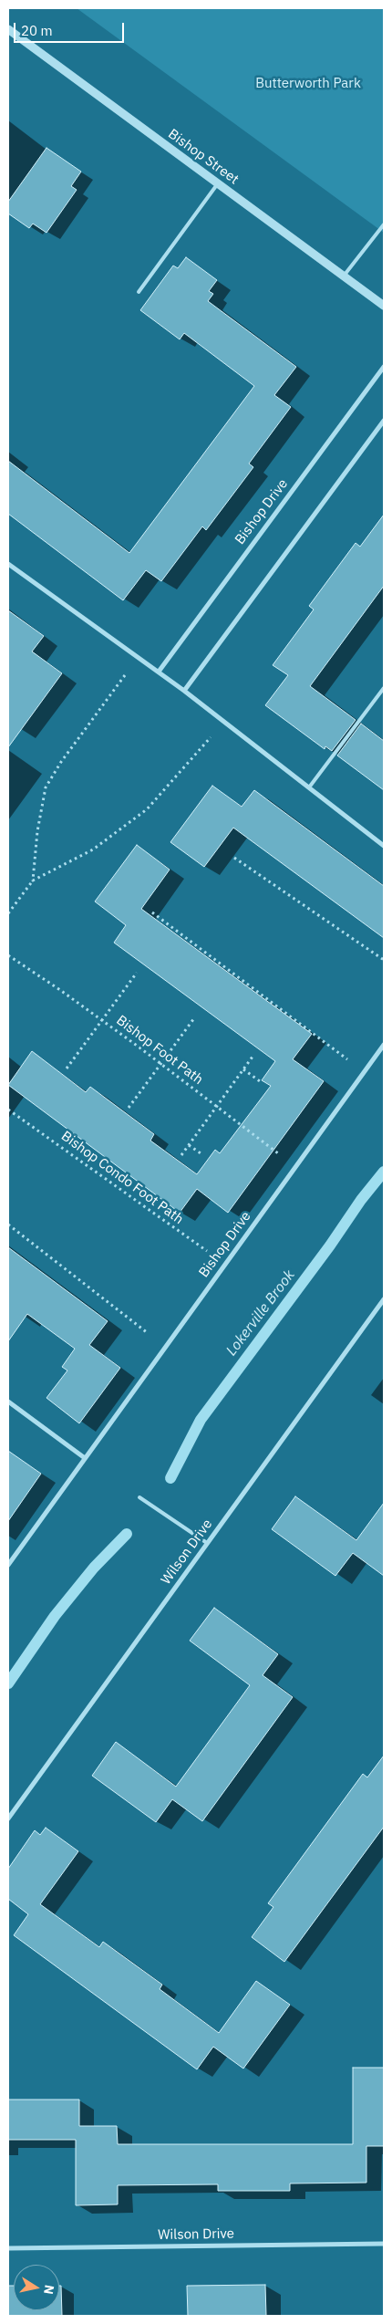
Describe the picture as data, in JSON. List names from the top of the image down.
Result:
{
  "streets": {
    "street": ["Bishop Street", "Bishop Drive", "Wilson Drive"],
    "path": ["Bishop Foot Path", "Bishop Condo Foot Path"]
  },
  "crossings": [
    ["Bishop Drive", "Bishop Foot Path"],
    ["Bishop Drive", "Bishop Condo Foot Path"]
  ],
  "water": ["Lokerville Brook"],
  "parks": ["Butterworth Park"],
  "scale_bar": "20 m",
  "north": "right"
}
